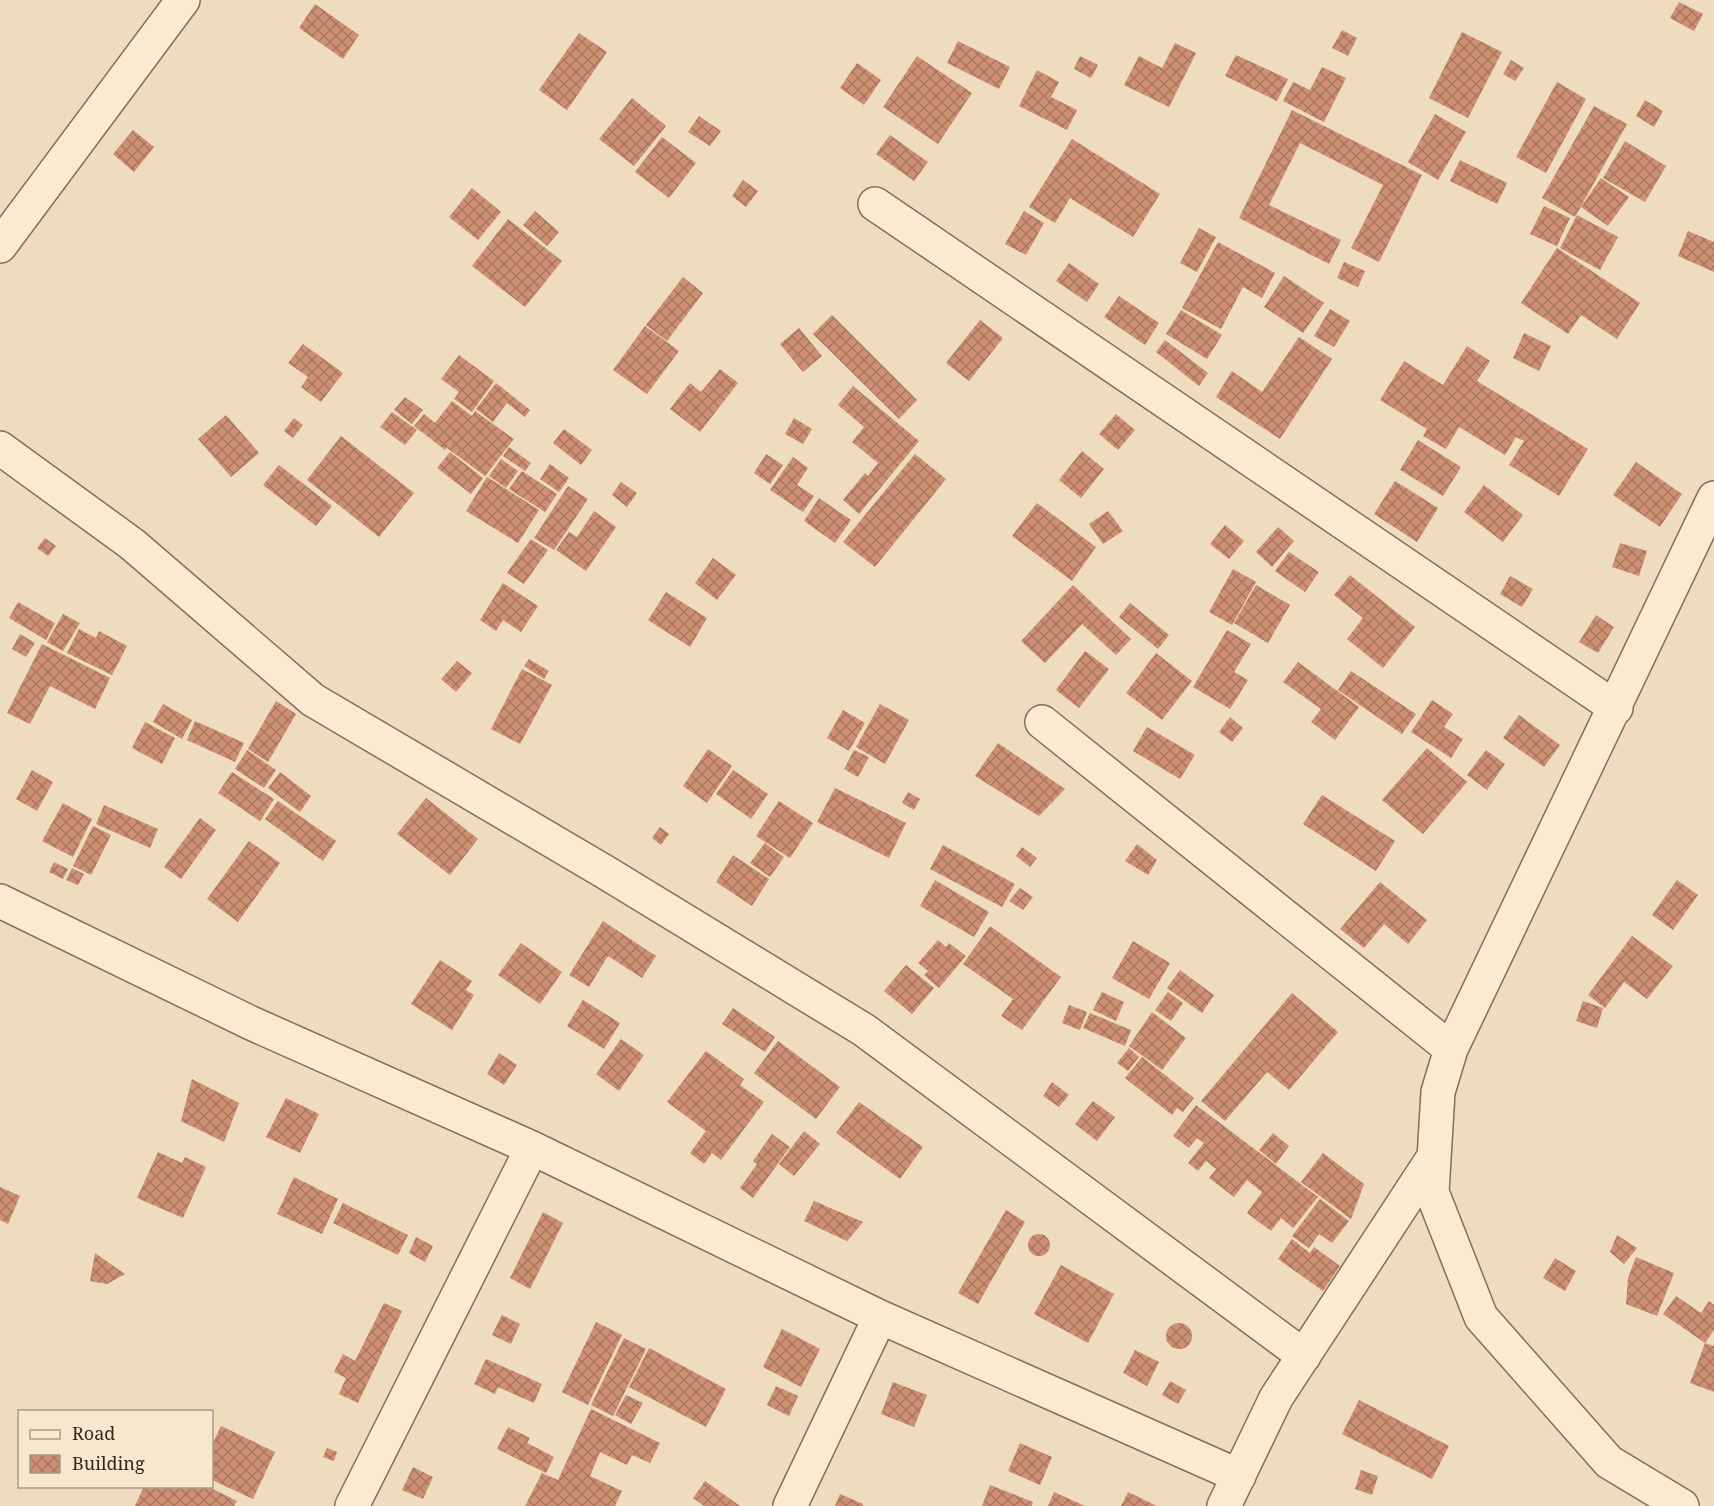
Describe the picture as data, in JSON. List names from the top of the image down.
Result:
{
  "legend": ["Road", "Building"]
}
